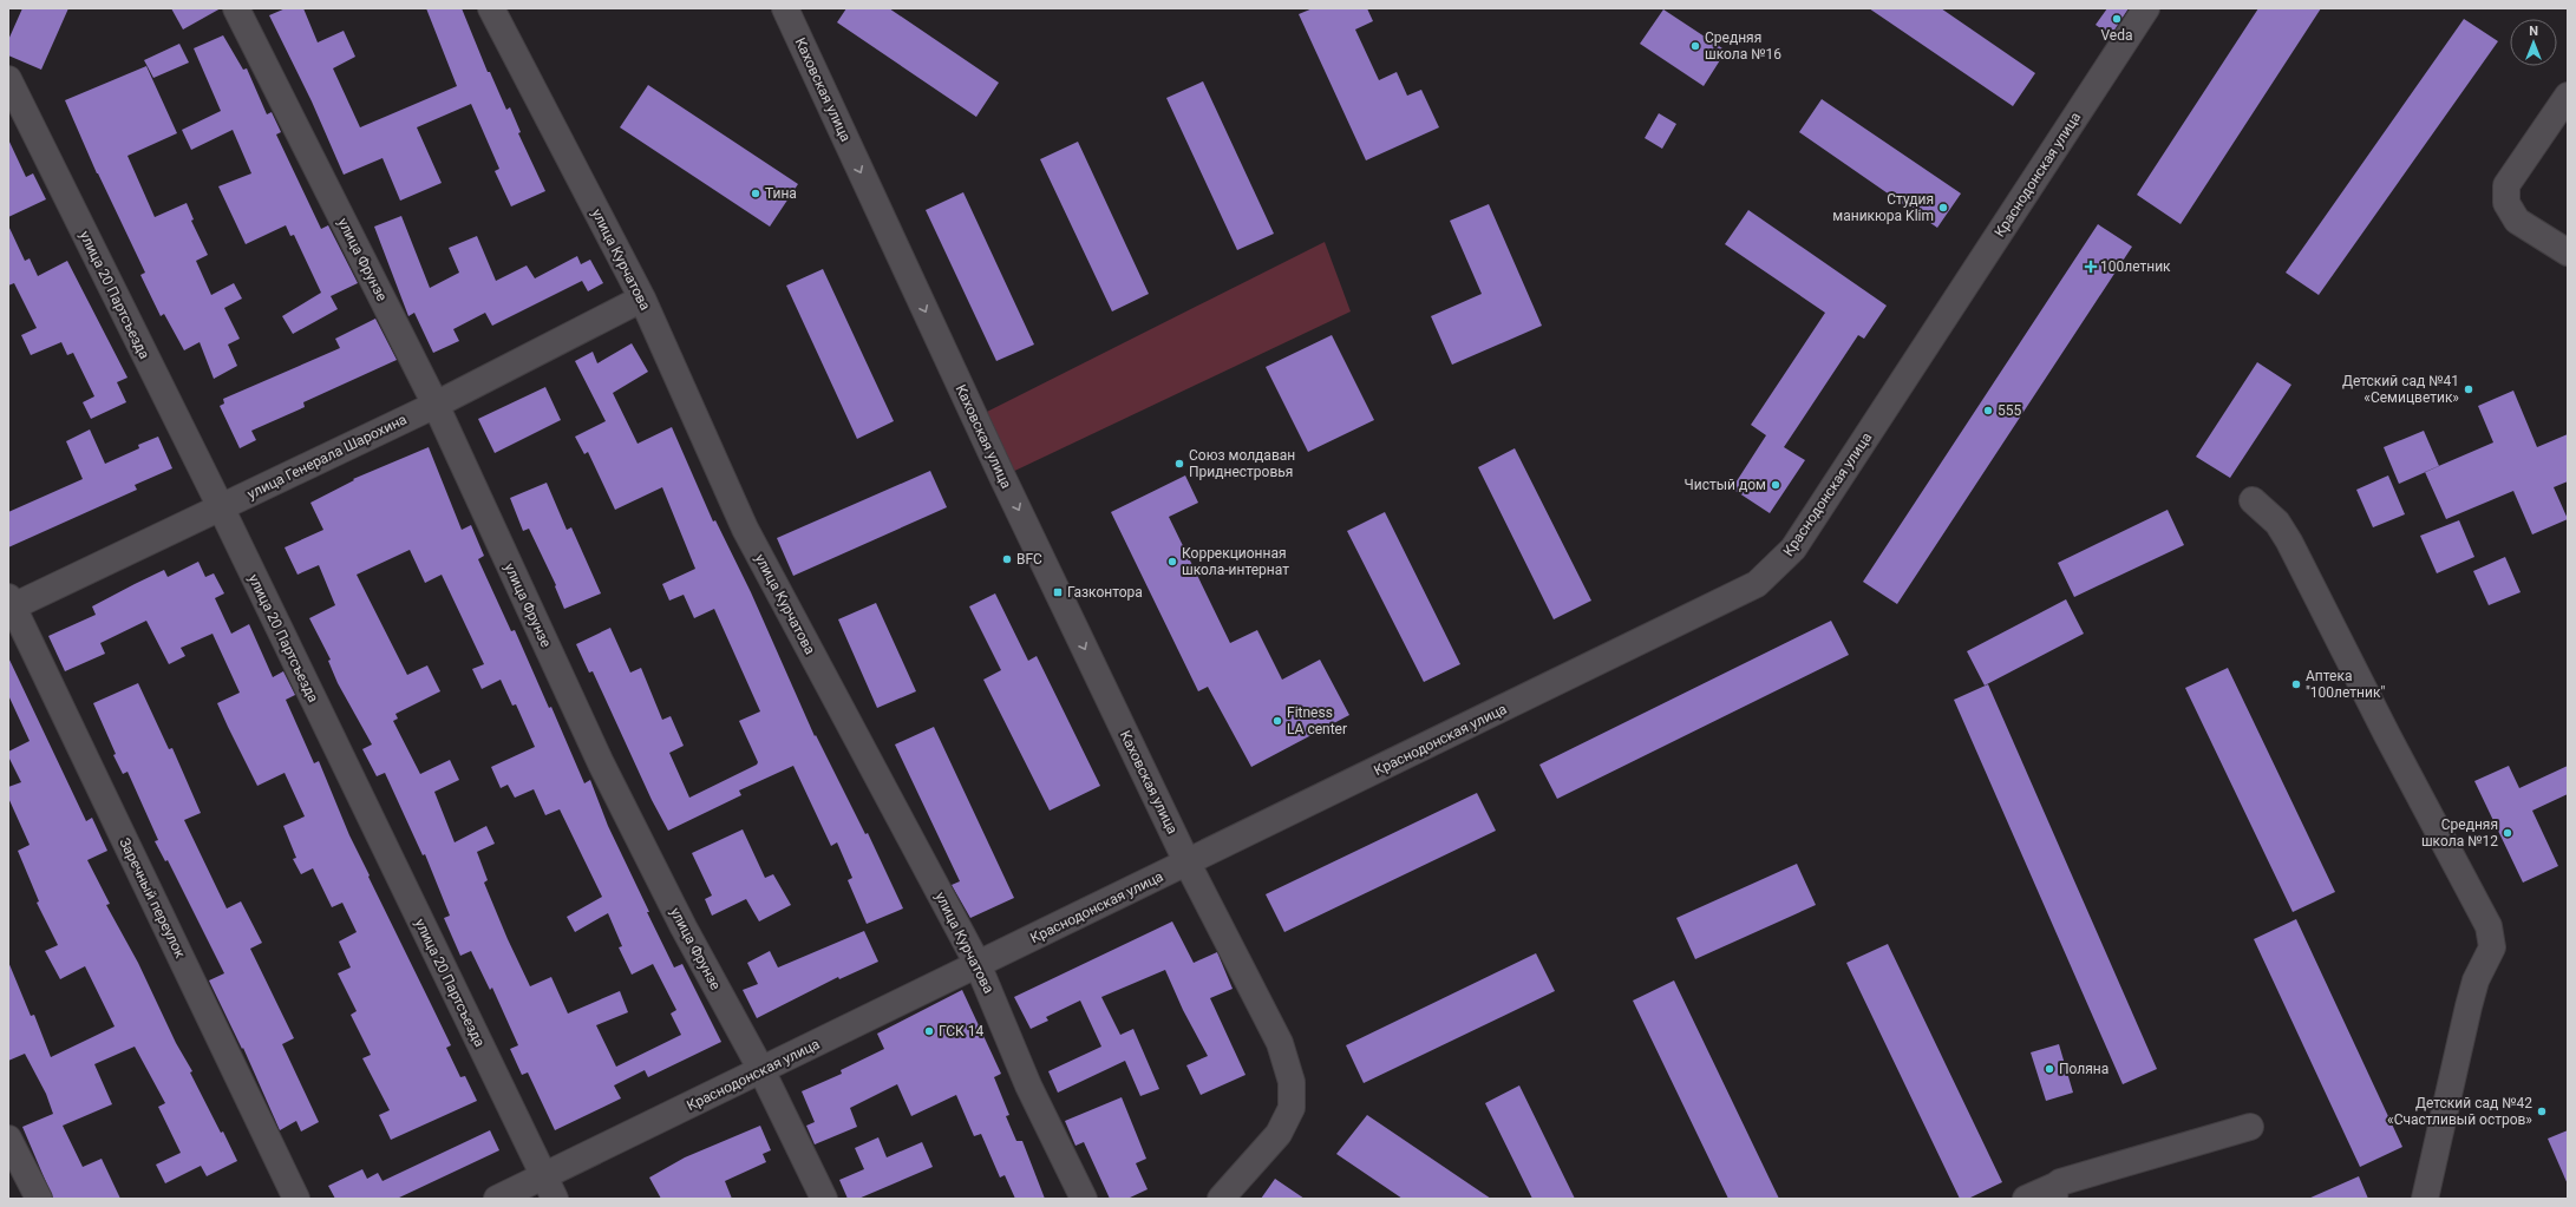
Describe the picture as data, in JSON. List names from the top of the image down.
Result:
{
  "streets": {
    "street": [
      "Каховская улица",
      "Краснодонская улица",
      "улица Фрунзе",
      "улица Курчатова",
      "улица 20 Партсъезда",
      "улица Генерала Шарохина",
      "Заречный переулок"
    ]
  },
  "crossings": [
    ["Каховская улица", "Краснодонская улица"],
    ["Краснодонская улица", "улица Фрунзе"],
    ["Краснодонская улица", "улица Курчатова"],
    ["Краснодонская улица", "улица 20 Партсъезда"],
    ["улица Фрунзе", "улица Генерала Шарохина"],
    ["улица Курчатова", "улица Генерала Шарохина"],
    ["улица 20 Партсъезда", "улица Генерала Шарохина"],
    ["улица Генерала Шарохина", "Заречный переулок"]
  ],
  "one_way": ["Каховская улица"],
  "places": {
    "other": [
      "Veda",
      "Средняя школа №16",
      "Тина",
      "Студия маникюра Klim",
      "Детский сад №41 «Семицветик»",
      "555",
      "Союз молдаван Приднестровья",
      "Чистый дом",
      "BFC",
      "Коррекционная школа-интернат",
      "Аптека \"100летник\"",
      "Fitness LA center",
      "Средняя школа №12",
      "ГСК 14",
      "Поляна",
      "Детский сад №42 «Счастливый остров»"
    ],
    "health": ["100летник"],
    "transit": ["Газконтора"]
  },
  "north": "top"
}
